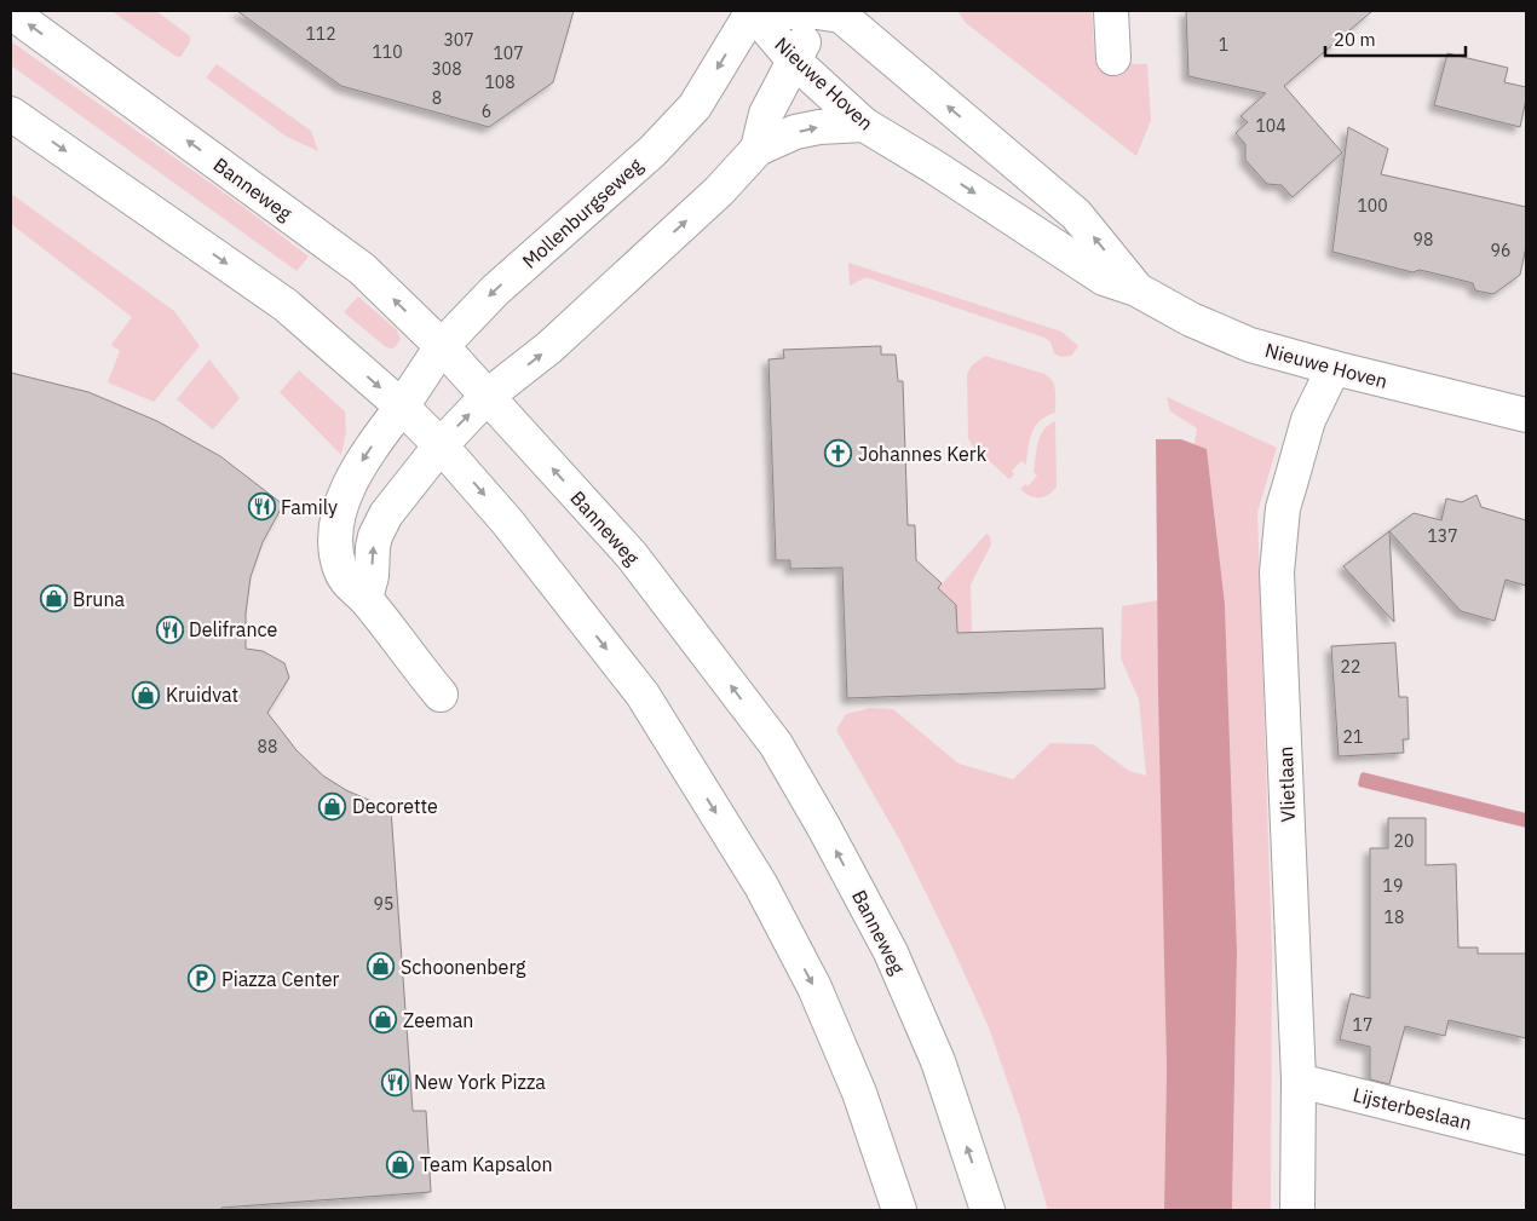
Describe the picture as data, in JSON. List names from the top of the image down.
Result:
{
  "streets": {
    "street": [
      "Nieuwe Hoven",
      "Banneweg",
      "Mollenburgseweg",
      "Vlietlaan",
      "Lijsterbeslaan"
    ]
  },
  "crossings": [
    ["Nieuwe Hoven", "Mollenburgseweg"],
    ["Nieuwe Hoven", "Vlietlaan"],
    ["Banneweg", "Mollenburgseweg"],
    ["Vlietlaan", "Lijsterbeslaan"]
  ],
  "places": {
    "church": ["Johannes Kerk"],
    "restaurant": ["Family", "Delifrance", "New York Pizza"],
    "shop": [
      "Bruna",
      "Kruidvat",
      "Decorette",
      "Schoonenberg",
      "Zeeman",
      "Team Kapsalon"
    ],
    "parking": ["Piazza Center"]
  },
  "house_numbers": [
    "112",
    "307",
    "1",
    "110",
    "107",
    "308",
    "108",
    "8",
    "6",
    "104",
    "100",
    "98",
    "96",
    "137",
    "22",
    "21",
    "88",
    "20",
    "19",
    "95",
    "18",
    "17"
  ],
  "scale_bar": "20 m"
}
